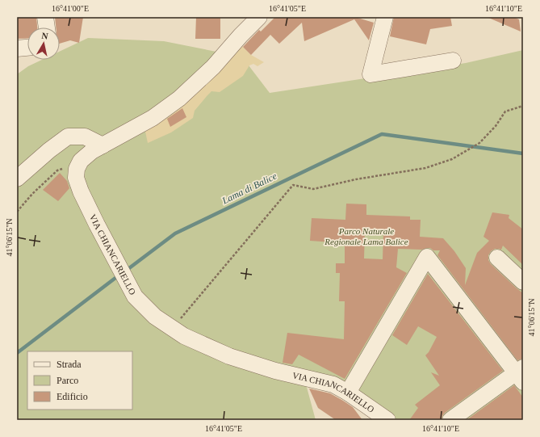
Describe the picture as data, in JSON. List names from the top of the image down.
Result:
{
  "streets": {
    "street": ["VIA CHIANCARIELLO"]
  },
  "water": ["Lama di Balice"],
  "parks": ["Parco Naturale Regionale Lama Balice"],
  "legend": ["Strada", "Parco", "Edificio"],
  "north": "top",
  "coordinates": [
    "16°41'00\"E",
    "16°41'05\"E",
    "16°41'10\"E",
    "41°06'15\"N"
  ]
}
